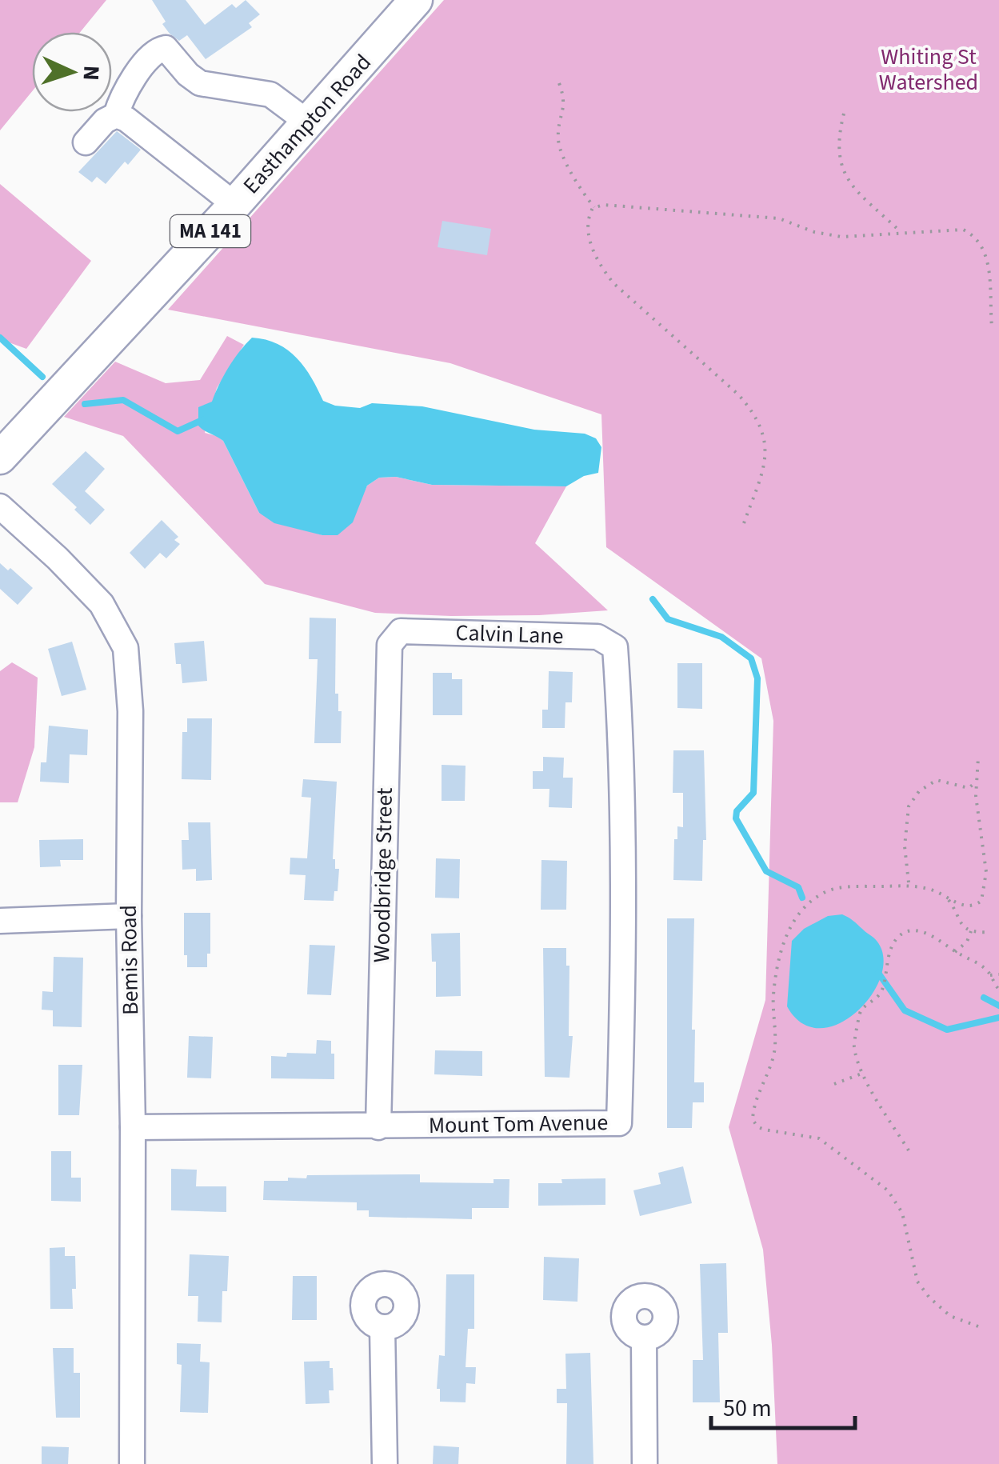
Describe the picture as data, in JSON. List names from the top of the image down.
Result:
{
  "streets": {
    "main road": ["Easthampton Road", "MA 141"],
    "street": [
      "Calvin Lane",
      "Woodbridge Street",
      "Bemis Road",
      "Mount Tom Avenue"
    ]
  },
  "crossings": [
    ["Calvin Lane", "Woodbridge Street"],
    ["Calvin Lane", "Mount Tom Avenue"],
    ["Woodbridge Street", "Mount Tom Avenue"],
    ["Bemis Road", "Mount Tom Avenue"]
  ],
  "parks": ["Whiting St Watershed"],
  "scale_bar": "50 m",
  "north": "right"
}
